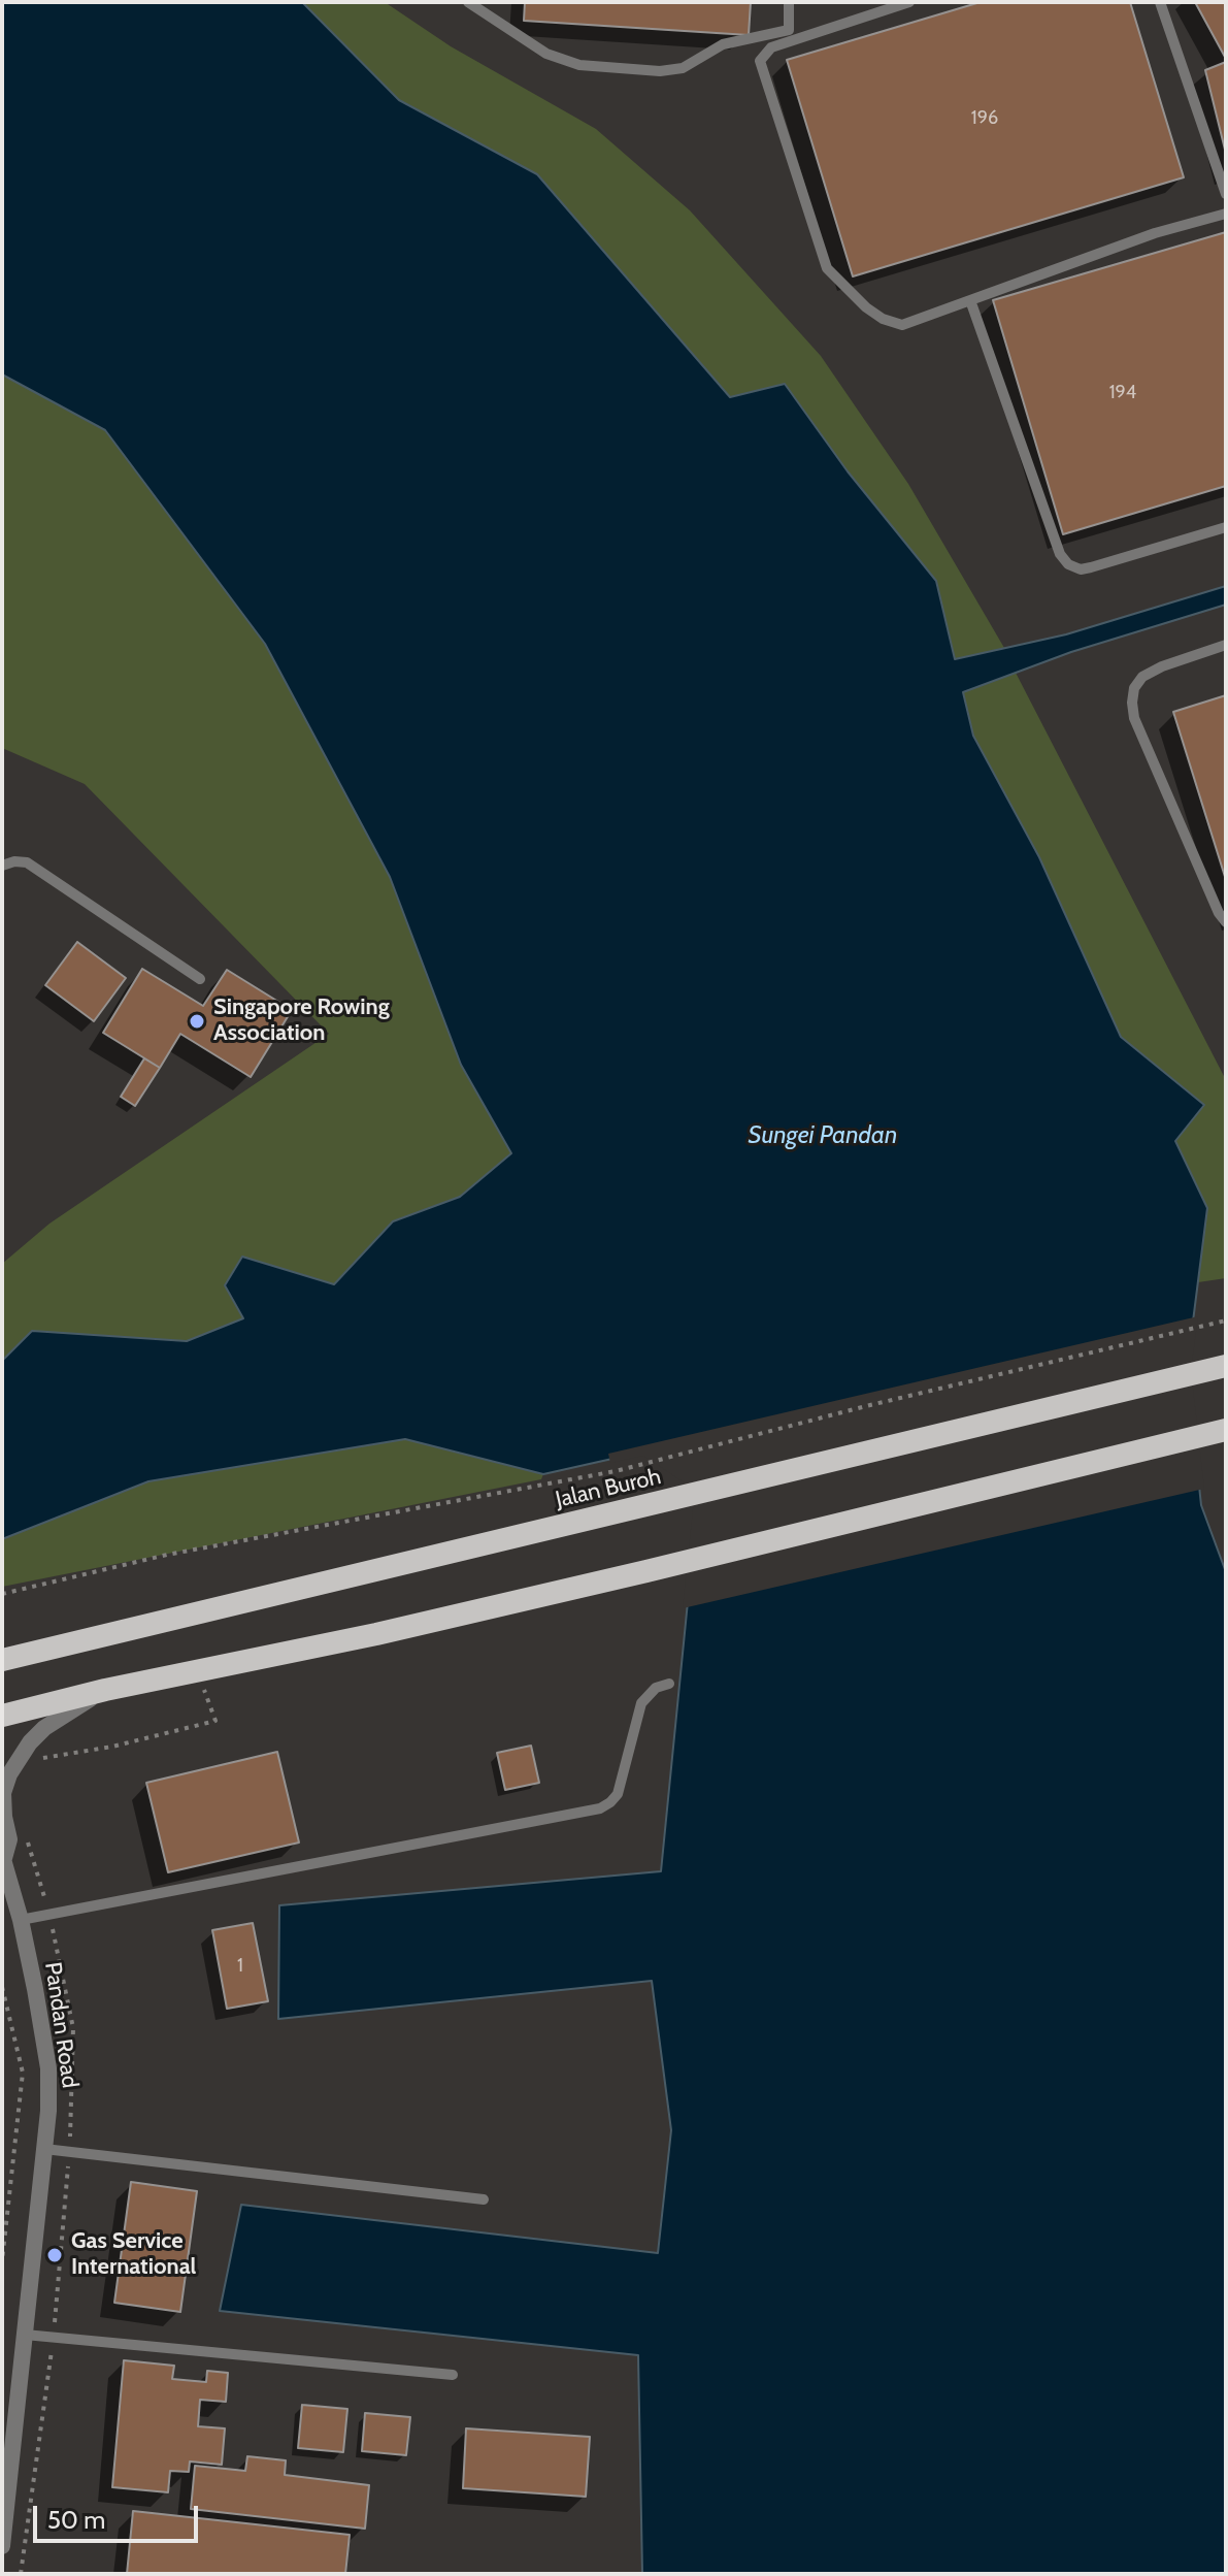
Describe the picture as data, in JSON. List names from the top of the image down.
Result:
{
  "streets": {
    "highway": ["Jalan Buroh"],
    "street": ["Pandan Road"]
  },
  "water": ["Sungei Pandan"],
  "places": ["Singapore Rowing Association", "Gas Service International"],
  "house_numbers": ["196", "194", "1"],
  "scale_bar": "50 m"
}
